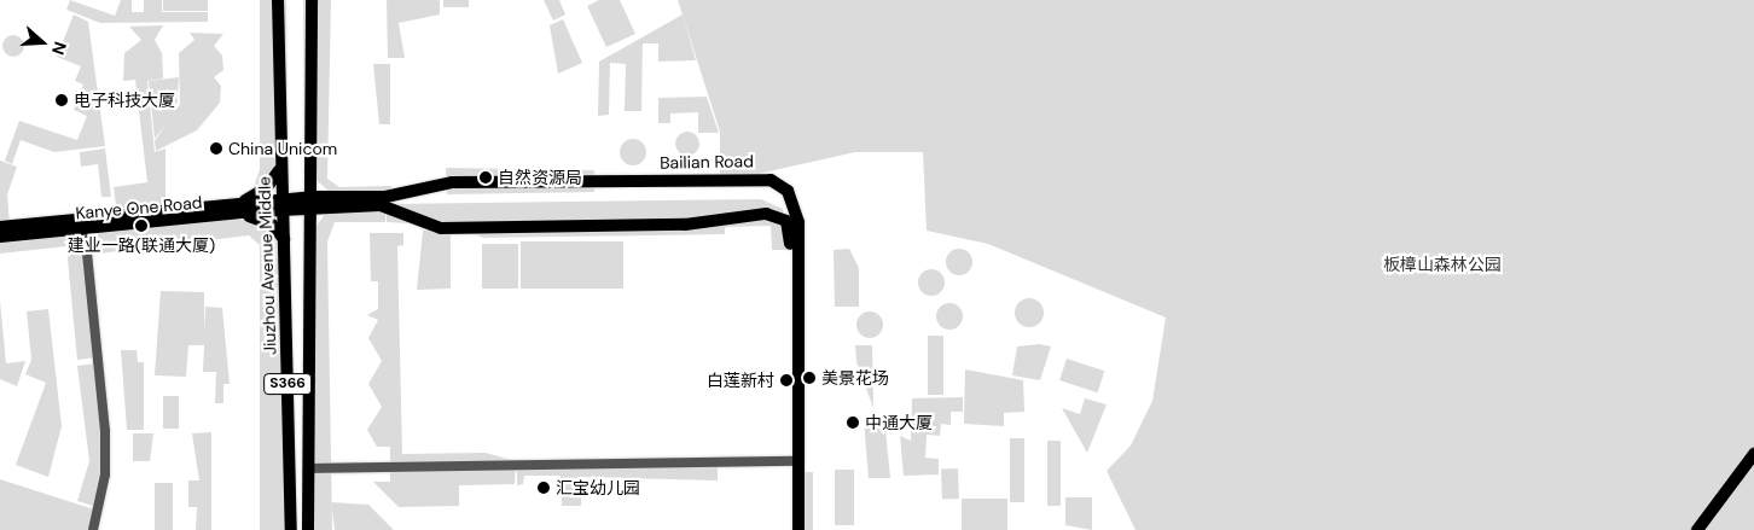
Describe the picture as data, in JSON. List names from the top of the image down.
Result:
{
  "streets": {
    "main road": [
      "Bailian Road",
      "Kanye One Road",
      "Jiuzhou Avenue Middle",
      "S366"
    ]
  },
  "crossings": [
    ["Bailian Road", "Kanye One Road"],
    ["Bailian Road", "Jiuzhou Avenue Middle"],
    ["Bailian Road", "S366"],
    ["Kanye One Road", "Jiuzhou Avenue Middle"]
  ],
  "parks": ["板樟山森林公园"],
  "places": [
    "电子科技大厦",
    "China Unicom",
    "自然资源局",
    "建业一路(联通大厦)",
    "美景花场",
    "白莲新村",
    "中通大厦",
    "汇宝幼儿园"
  ],
  "north": "right"
}
